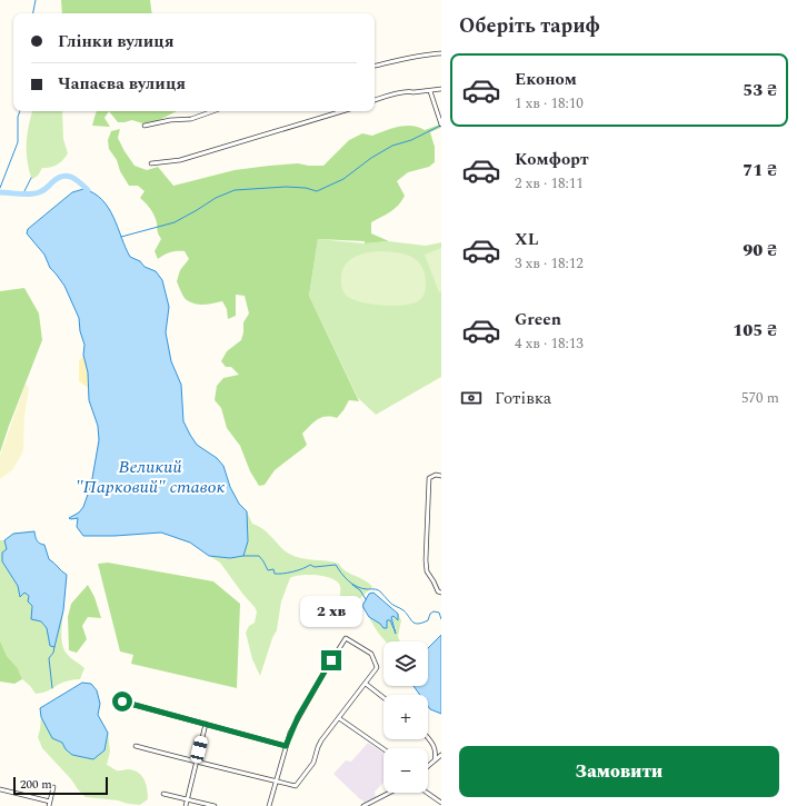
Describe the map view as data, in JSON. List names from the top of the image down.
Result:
{
  "water": ["Великий \"Парковий\" ставок"],
  "scale_bar": "200 m",
  "page": {
    "heading": "Оберіть тариф",
    "banner": ["Глінки вулиця", "Чапаєва вулиця"],
    "list": [
      {
        "name": "Економ",
        "note": "1 хв · 18:10",
        "value": "53 ₴"
      },
      {
        "name": "Комфорт",
        "note": "2 хв · 18:11",
        "value": "71 ₴"
      },
      {
        "name": "XL",
        "note": "3 хв · 18:12",
        "value": "90 ₴"
      },
      {
        "name": "Green",
        "note": "4 хв · 18:13",
        "value": "105 ₴"
      }
    ],
    "pay": ["Готівка", "570 m"],
    "bubble": "2 хв",
    "map_buttons": ["+", "−"],
    "buttons": "Замовити",
    "scale": "200 m"
  }
}
